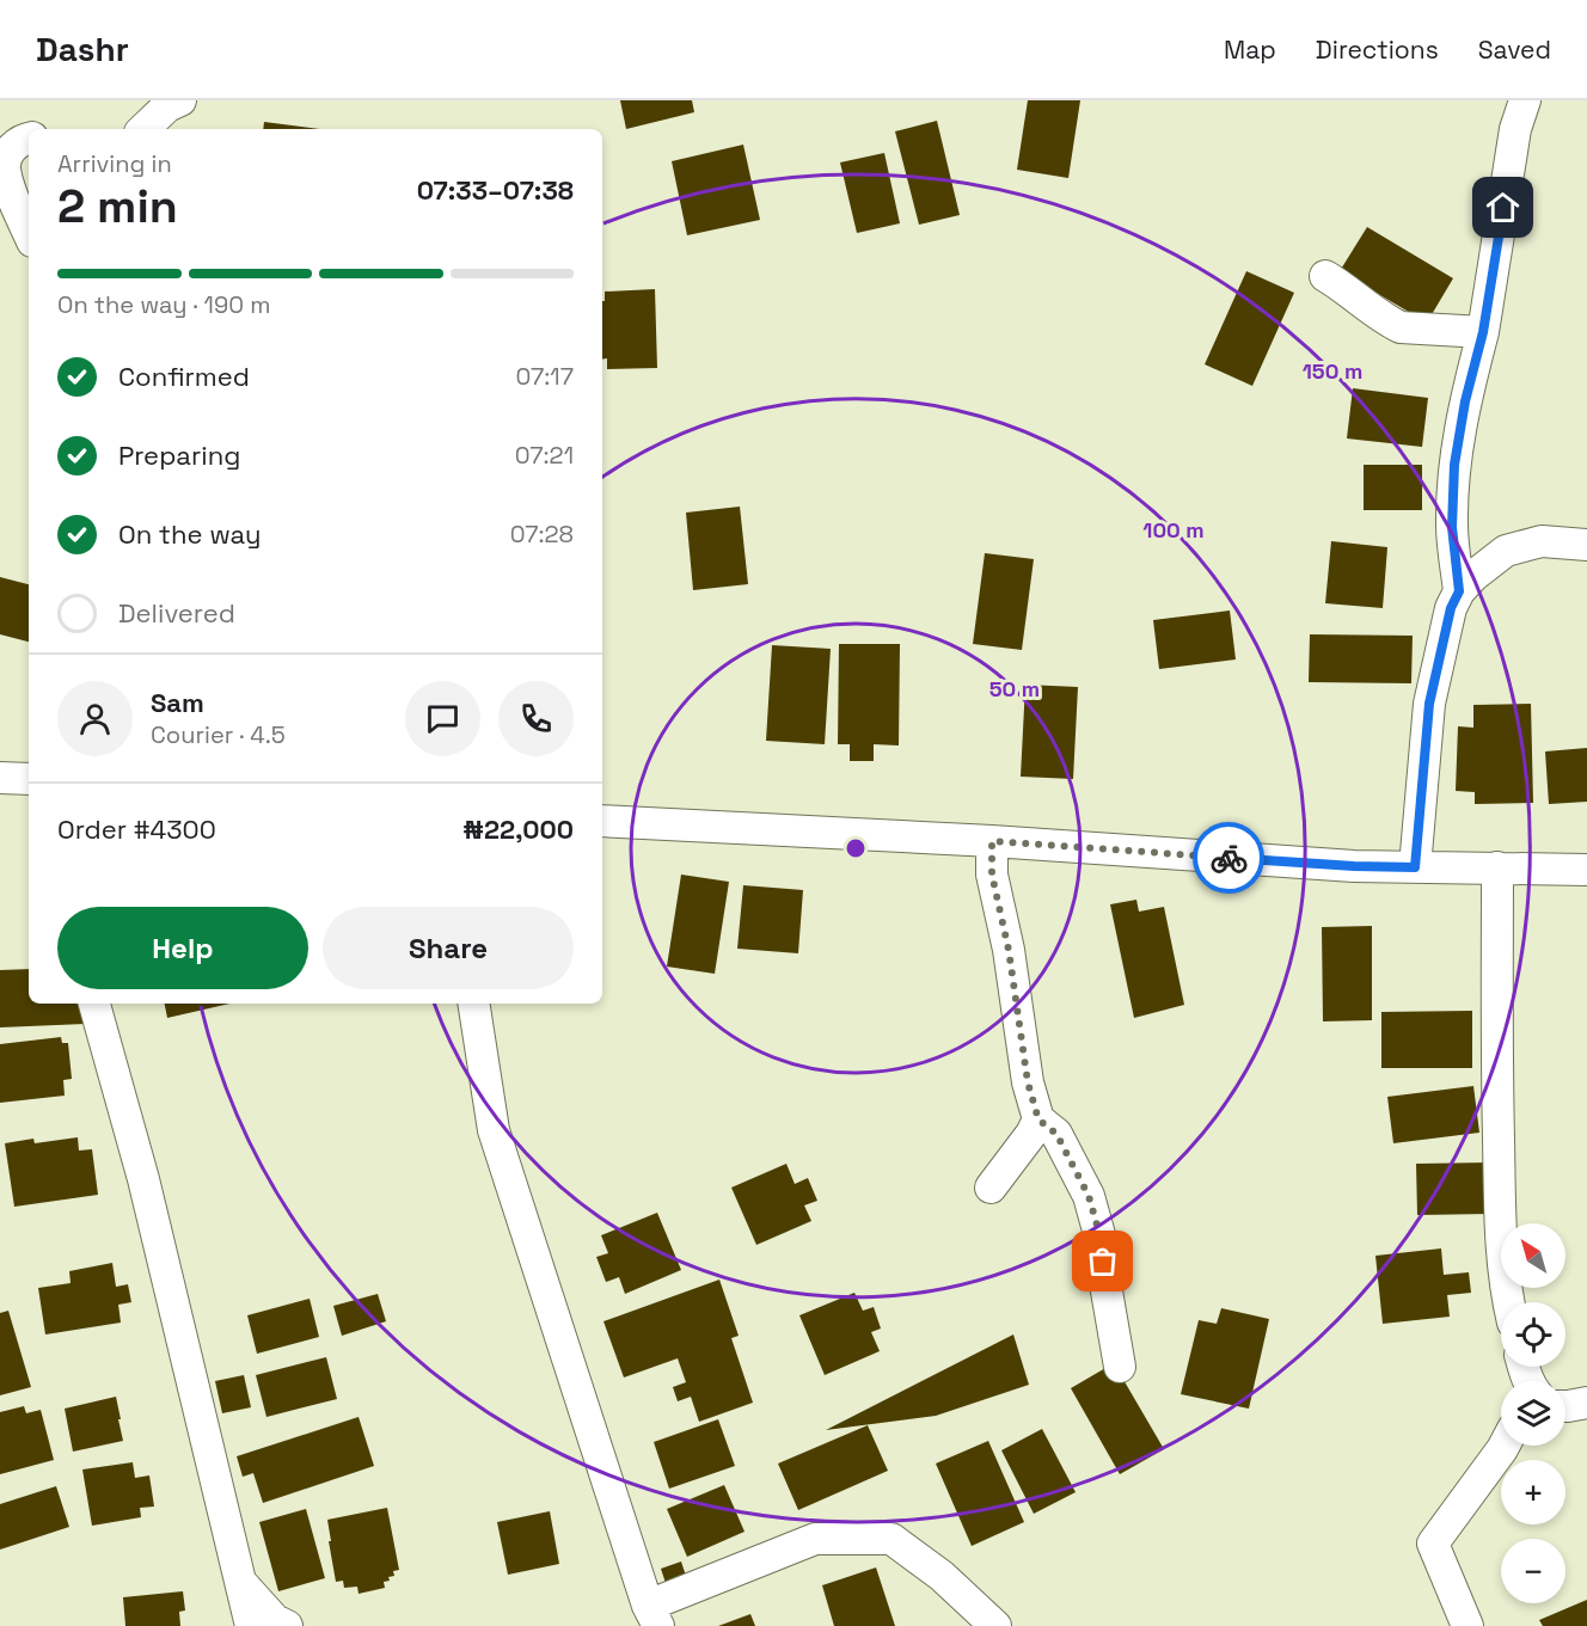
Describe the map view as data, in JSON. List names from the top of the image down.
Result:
{
  "north": "top left",
  "page": {
    "header": "Dashr",
    "nav": ["Map", "Directions", "Saved"],
    "heading": ["2 min", "Arriving in", "07:33–07:38"],
    "panel": [
      "Sam",
      "Courier · 4.5",
      "Order #4300",
      "₦22,000"
    ],
    "bar": "On the way · 190 m",
    "list": [
      ["Confirmed", "07:17"],
      ["Preparing", "07:21"],
      ["On the way", "07:28"],
      "Delivered"
    ],
    "buttons": ["Help", "Share"],
    "map_buttons": ["+", "−"]
  },
  "rings": ["150 m", "100 m", "50 m"]
}
